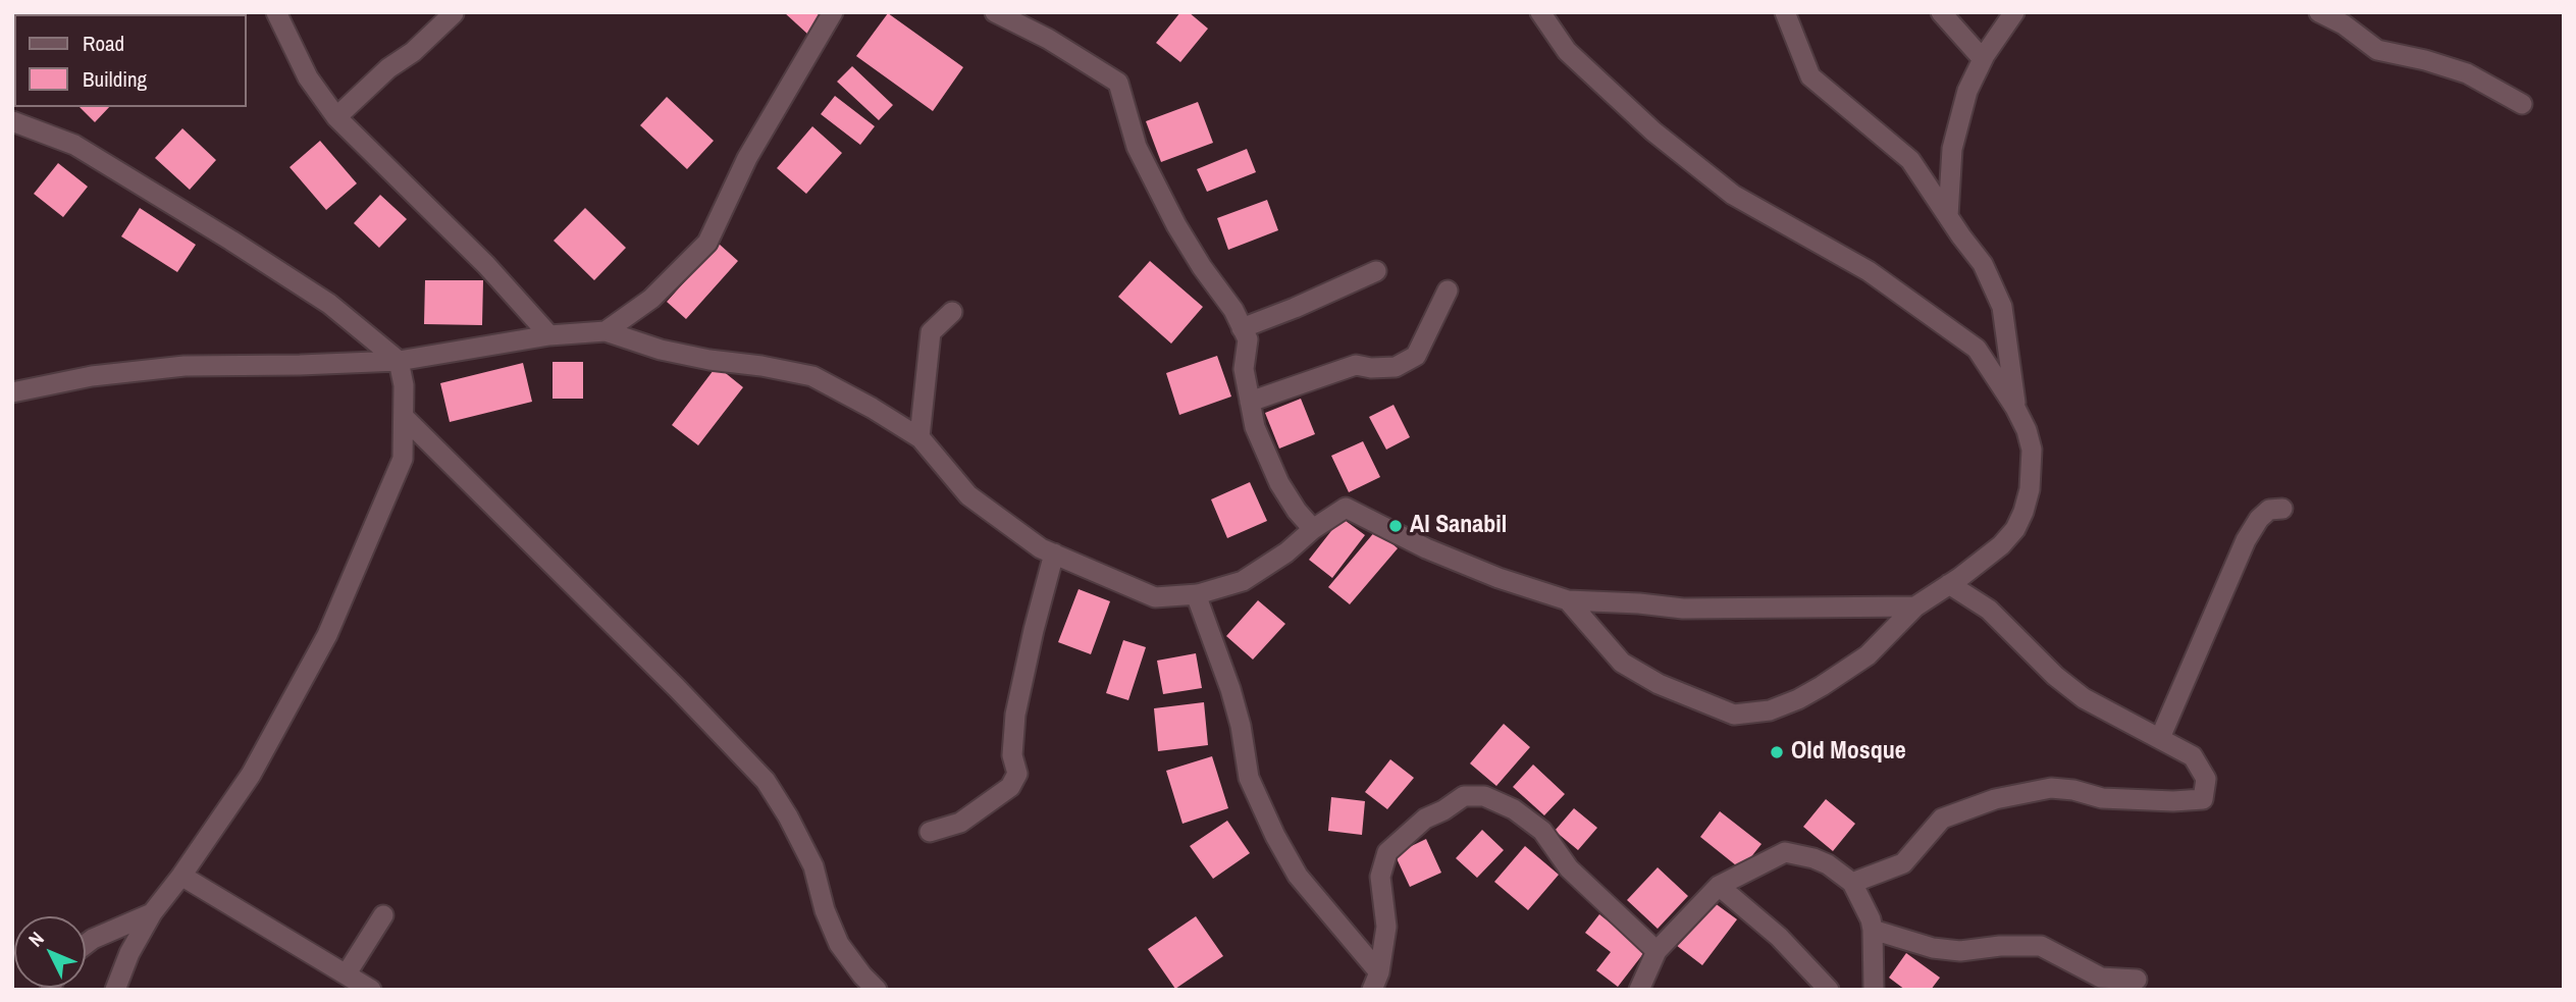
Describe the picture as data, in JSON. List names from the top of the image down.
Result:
{
  "places": ["Al Sanabil", "Old Mosque"],
  "legend": ["Road", "Building"],
  "north": "top left"
}
